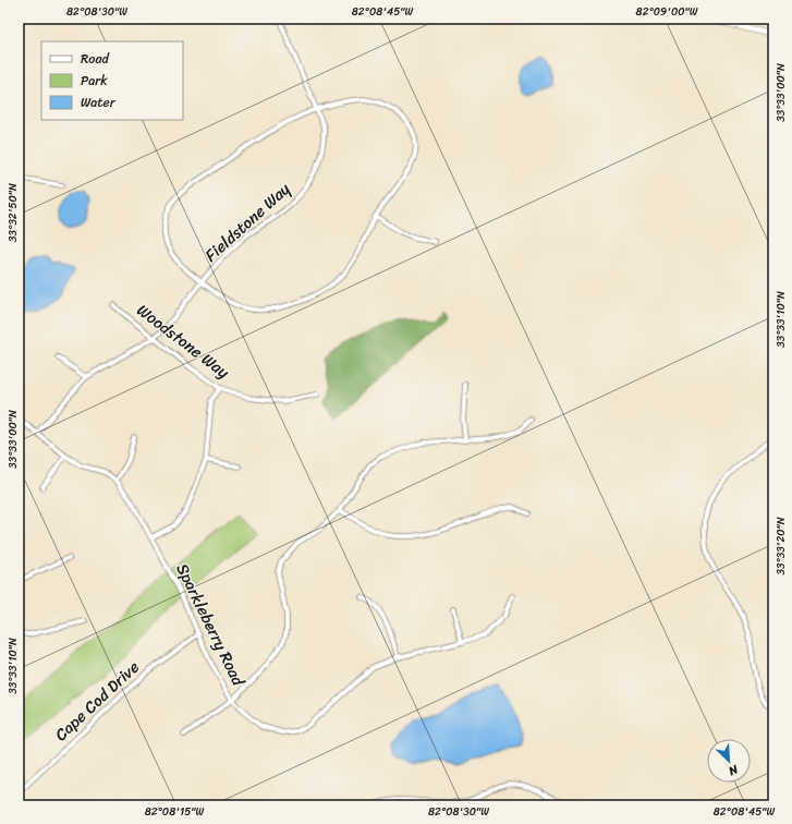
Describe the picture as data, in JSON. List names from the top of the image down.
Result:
{
  "streets": {
    "street": [
      "Fieldstone Way",
      "Woodstone Way",
      "Sparkleberry Road",
      "Cape Cod Drive"
    ]
  },
  "crossings": [
    ["Fieldstone Way", "Woodstone Way"],
    ["Fieldstone Way", "Sparkleberry Road"],
    ["Sparkleberry Road", "Cape Cod Drive"]
  ],
  "legend": ["Road", "Park", "Water"],
  "north": "bottom right",
  "coordinates": [
    "82°08'30\"W",
    "82°08'45\"W",
    "82°09'00\"W",
    "33°33'00\"N",
    "33°32'50\"N",
    "33°33'10\"N",
    "33°33'20\"N",
    "82°08'15\"W"
  ]
}
